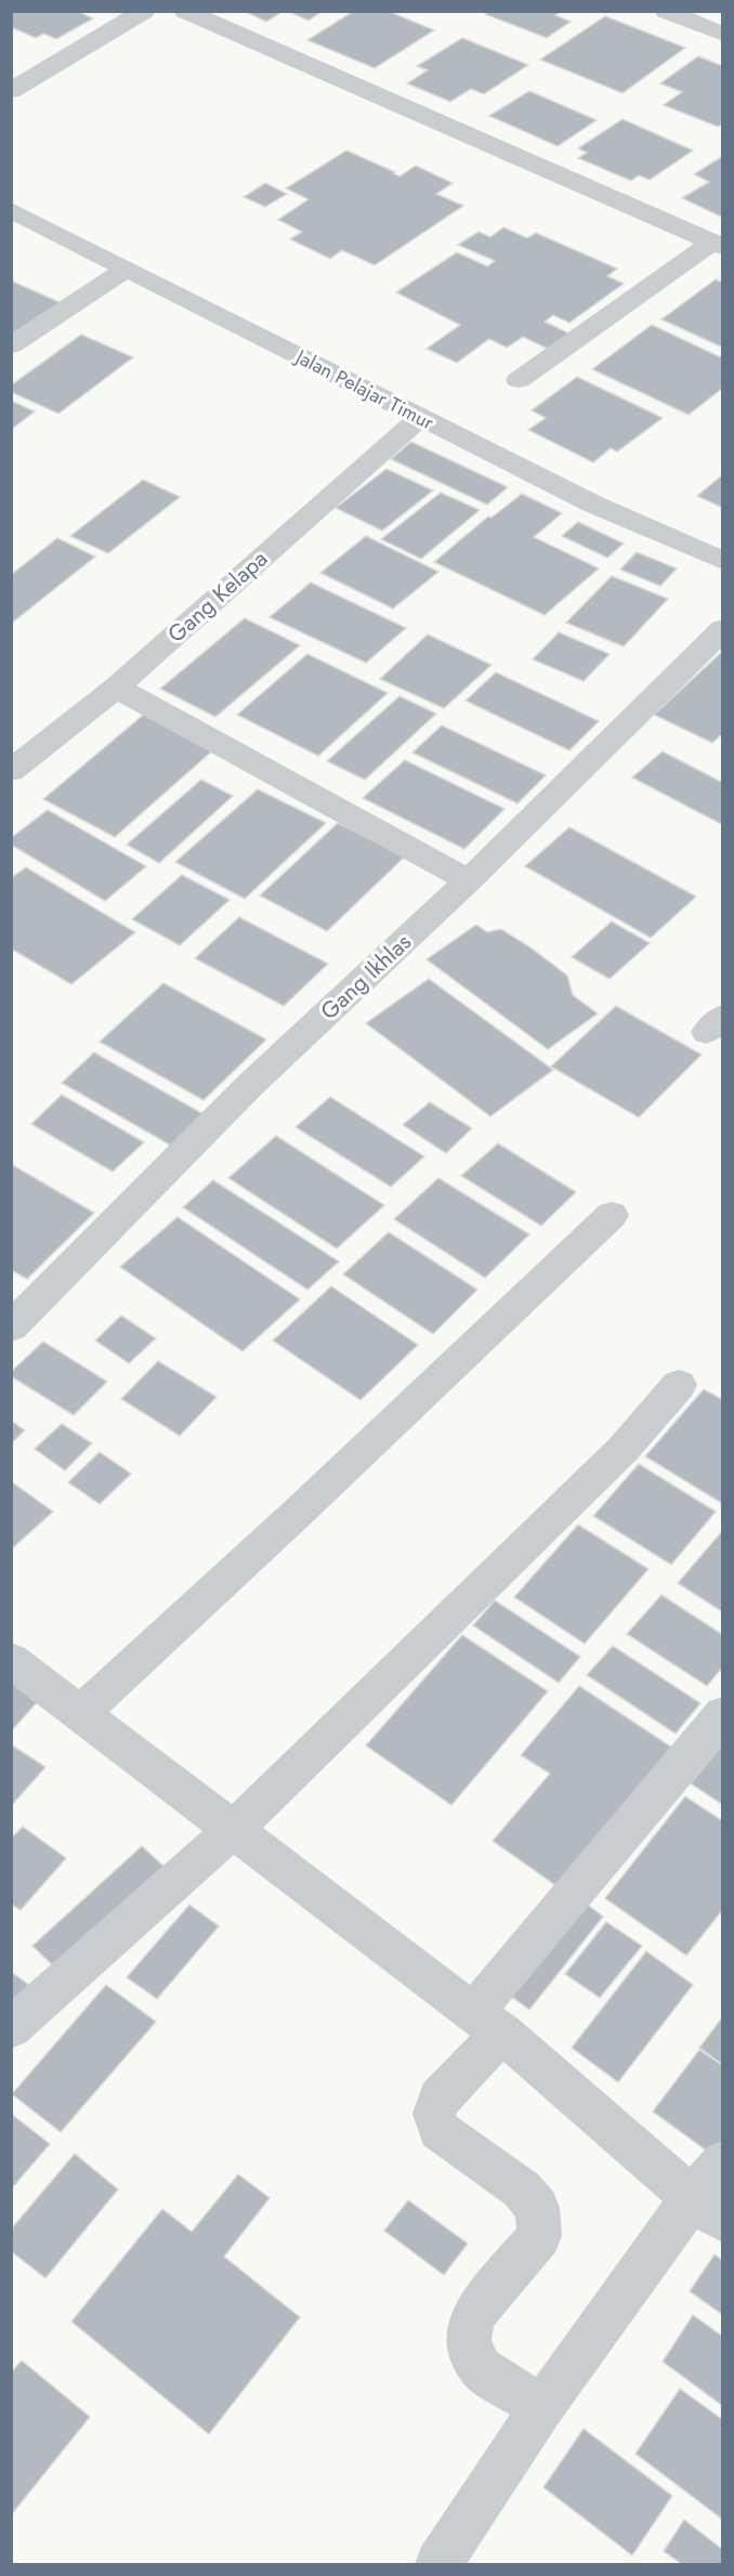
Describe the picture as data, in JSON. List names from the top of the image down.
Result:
{
  "streets": {
    "street": ["Jalan Pelajar Timur", "Gang Kelapa", "Gang Ikhlas"]
  },
  "crossings": [
    ["Jalan Pelajar Timur", "Gang Kelapa"]
  ]
}
